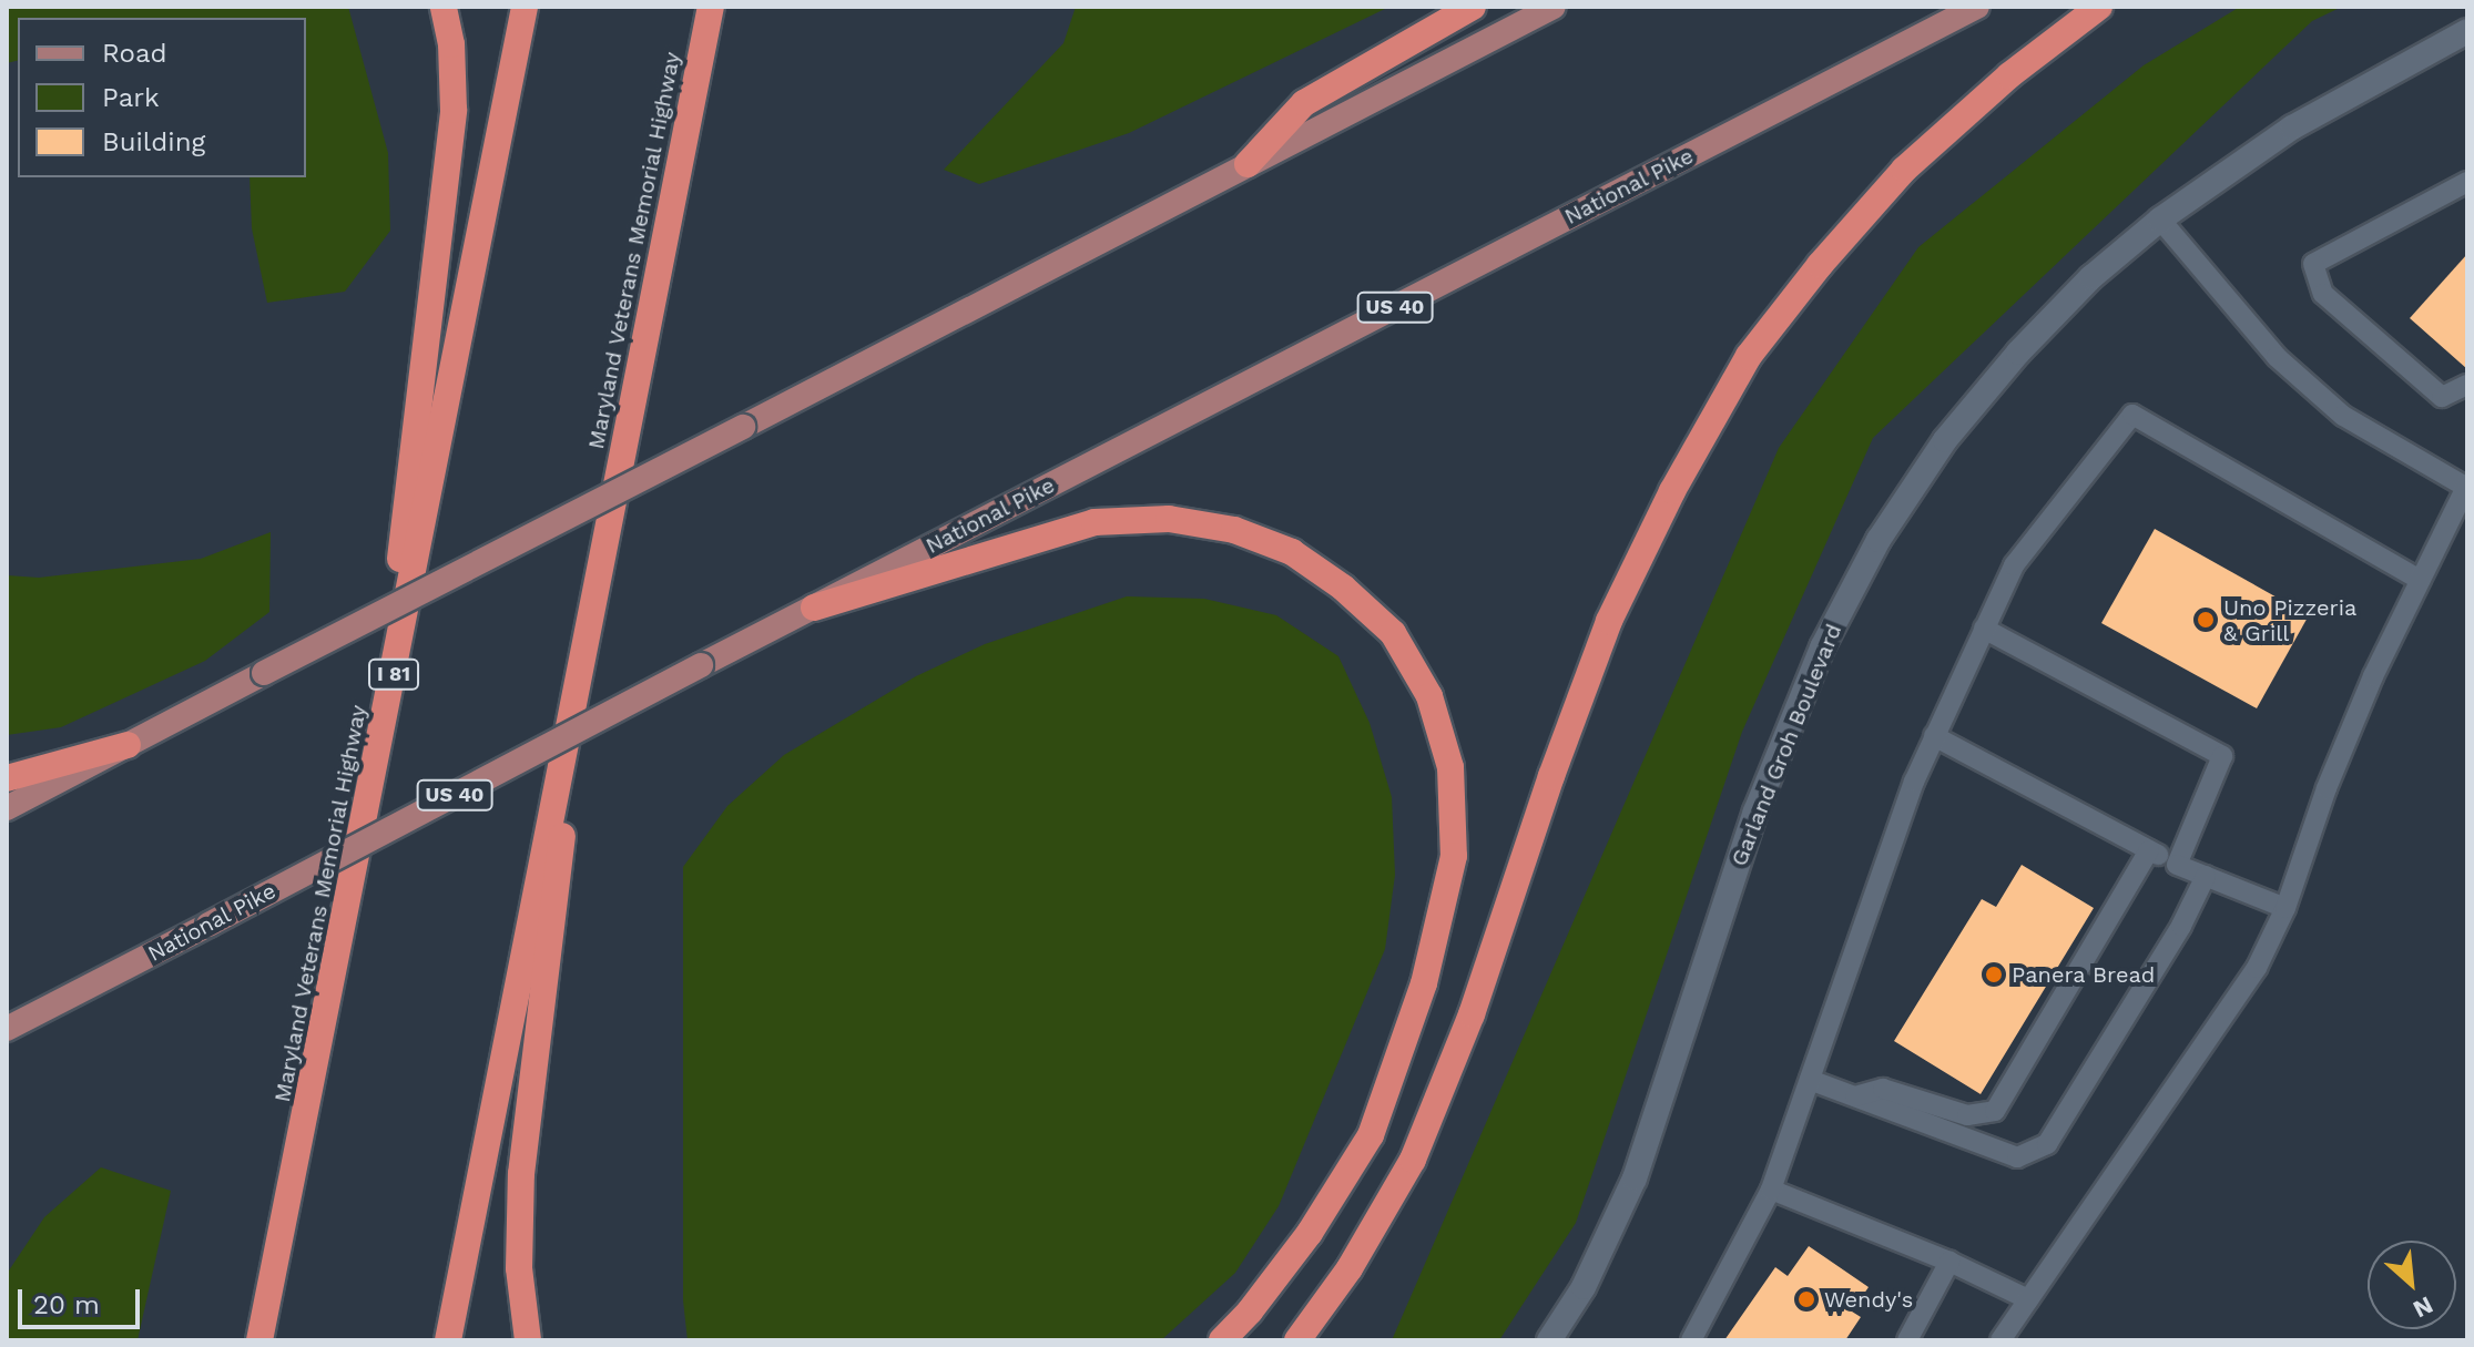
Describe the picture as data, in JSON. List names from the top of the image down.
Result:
{
  "streets": {
    "highway": ["Maryland Veterans Memorial Highway", "I 81"],
    "main road": ["National Pike", "US 40"],
    "street": ["Garland Groh Boulevard"]
  },
  "places": ["Uno Pizzeria & Grill", "Panera Bread", "Wendy's"],
  "legend": ["Road", "Park", "Building"],
  "scale_bar": "20 m",
  "north": "bottom right"
}
